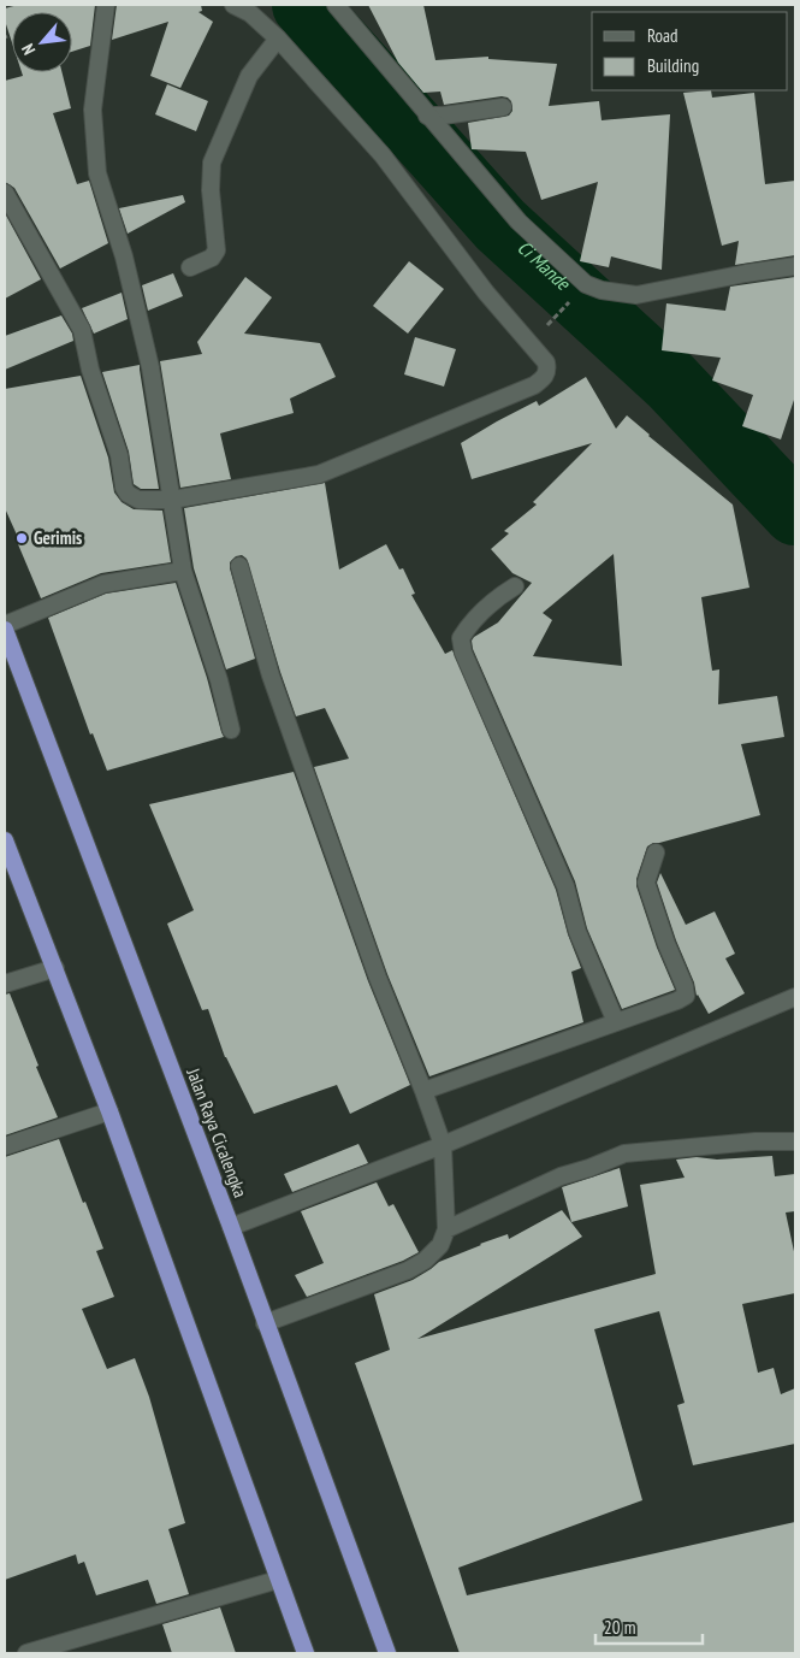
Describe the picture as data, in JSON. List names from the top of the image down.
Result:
{
  "streets": {
    "highway": ["Jalan Raya Cicalengka"]
  },
  "water": ["Ci Mande"],
  "places": ["Gerimis"],
  "legend": ["Road", "Building"],
  "scale_bar": "20 m",
  "north": "bottom left"
}
